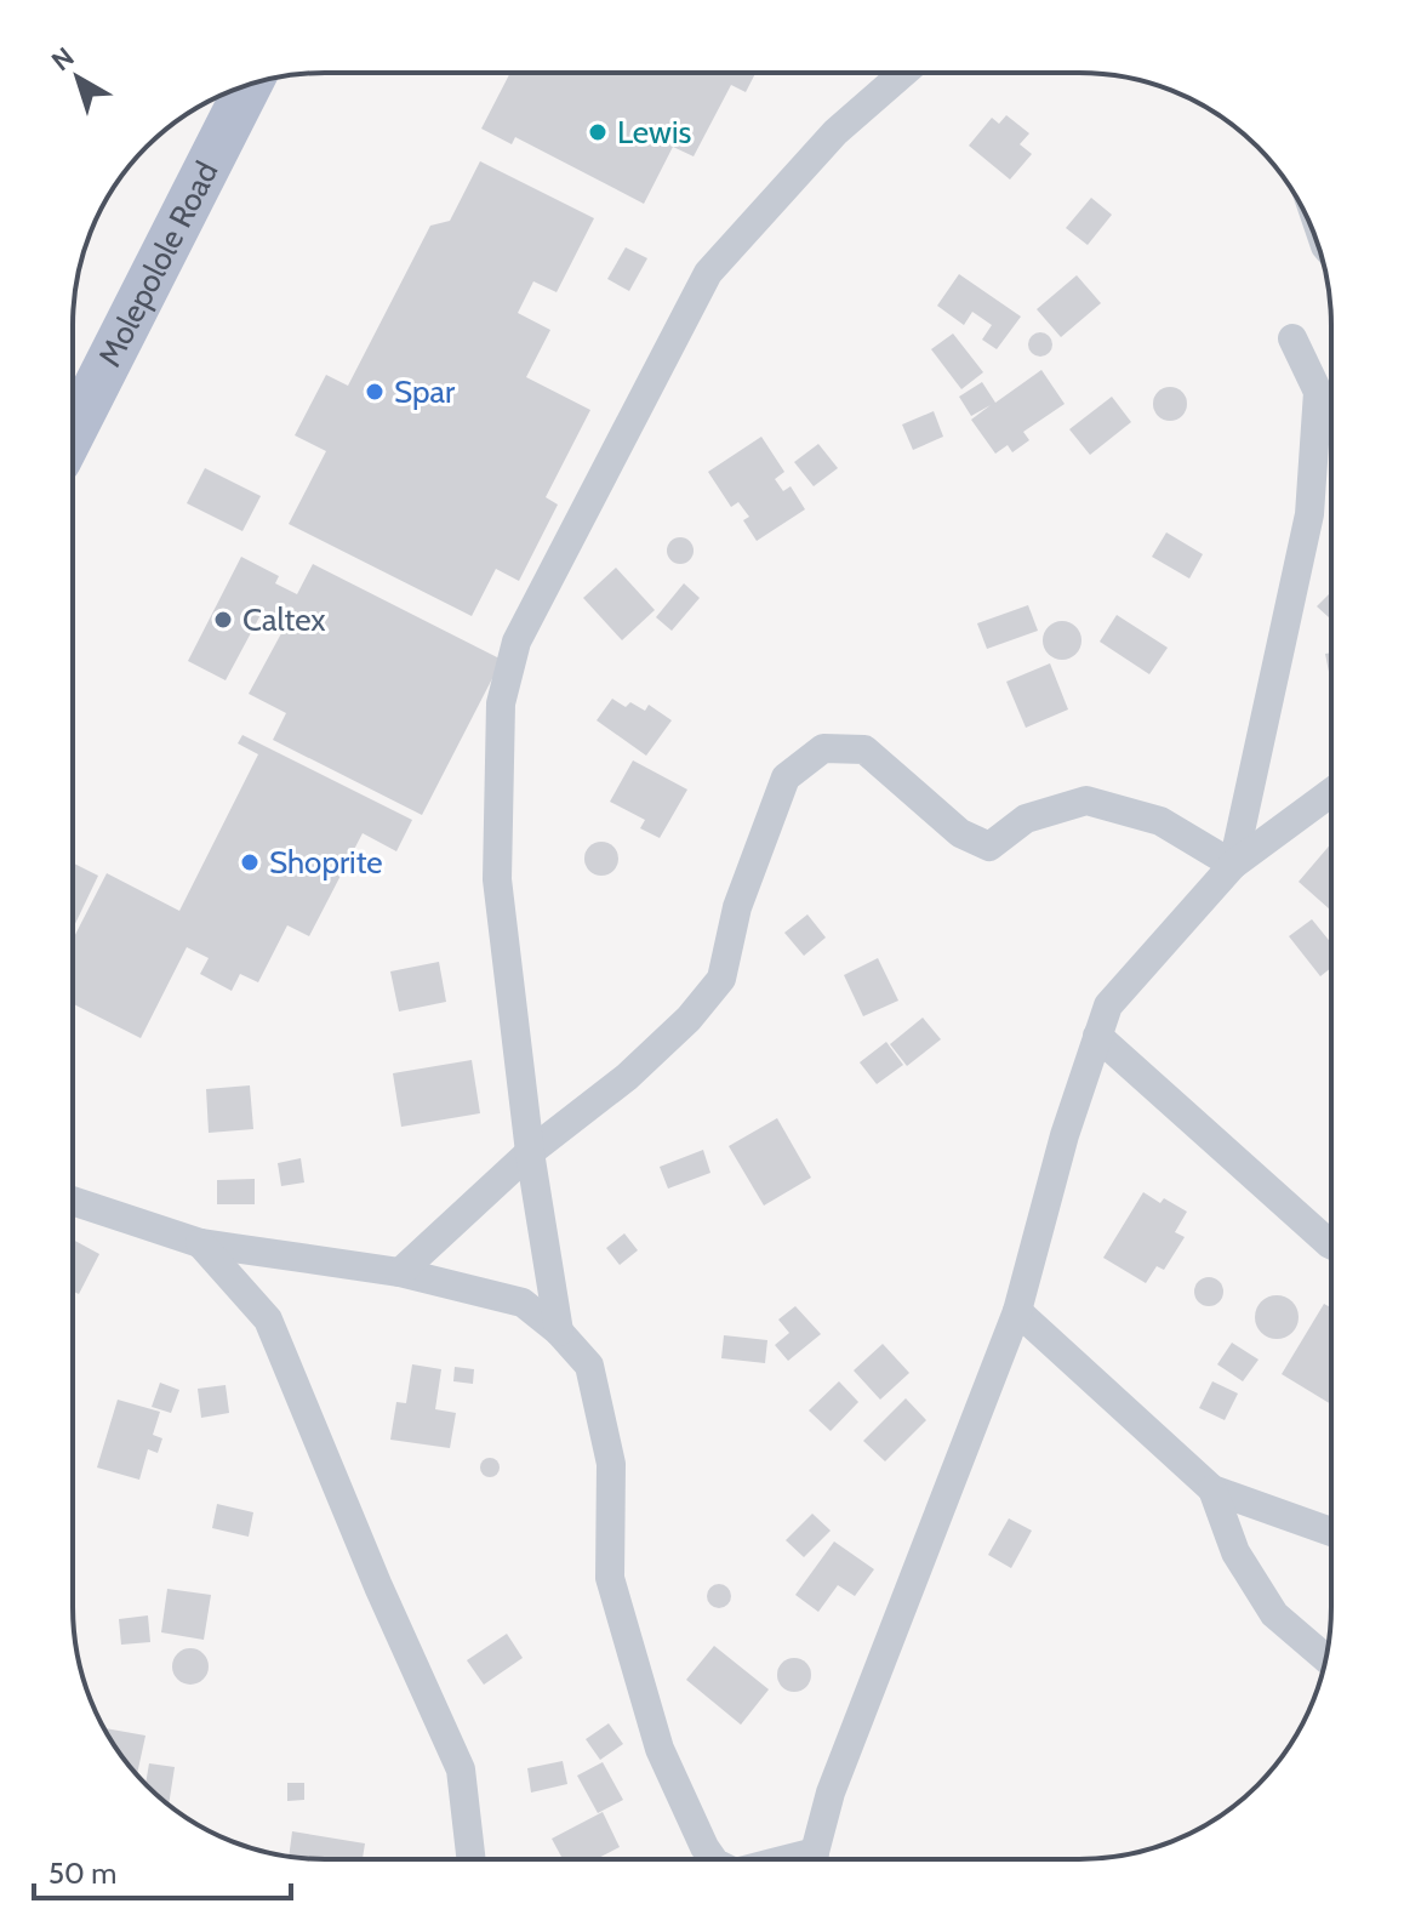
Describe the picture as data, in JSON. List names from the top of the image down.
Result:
{
  "streets": {
    "main road": ["Molepolole Road"]
  },
  "places": [
    "Lewis",
    "Spar",
    "Caltex",
    "Shoprite"
  ],
  "scale_bar": "50 m",
  "north": "top left"
}
